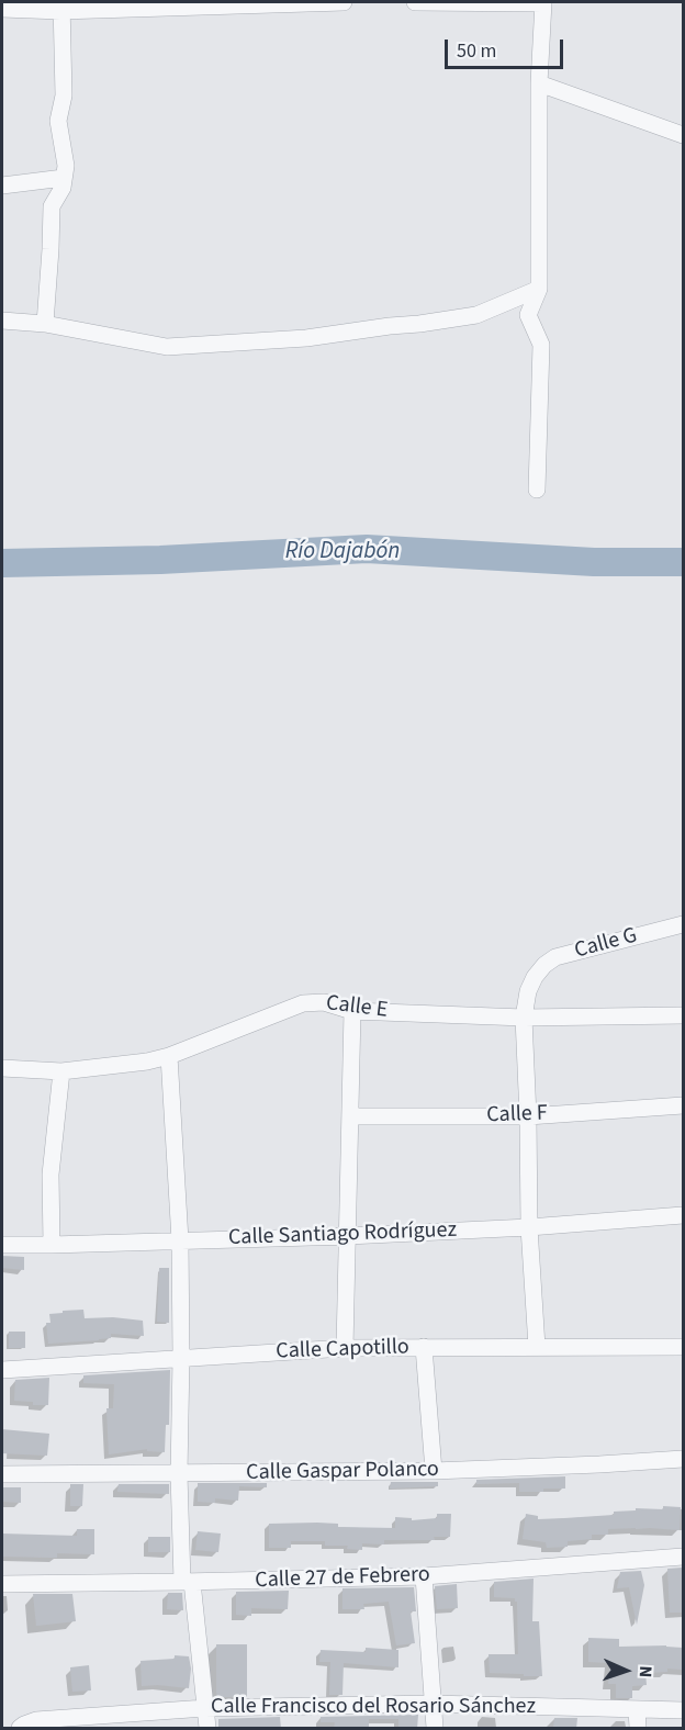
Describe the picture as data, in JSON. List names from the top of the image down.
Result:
{
  "streets": {
    "street": [
      "Calle G",
      "Calle E",
      "Calle F",
      "Calle Santiago Rodríguez",
      "Calle Capotillo",
      "Calle Gaspar Polanco",
      "Calle 27 de Febrero",
      "Calle Francisco del Rosario Sánchez"
    ]
  },
  "crossings": [
    ["Calle G", "Calle E"]
  ],
  "water": ["Río Dajabón"],
  "scale_bar": "50 m",
  "north": "right"
}
